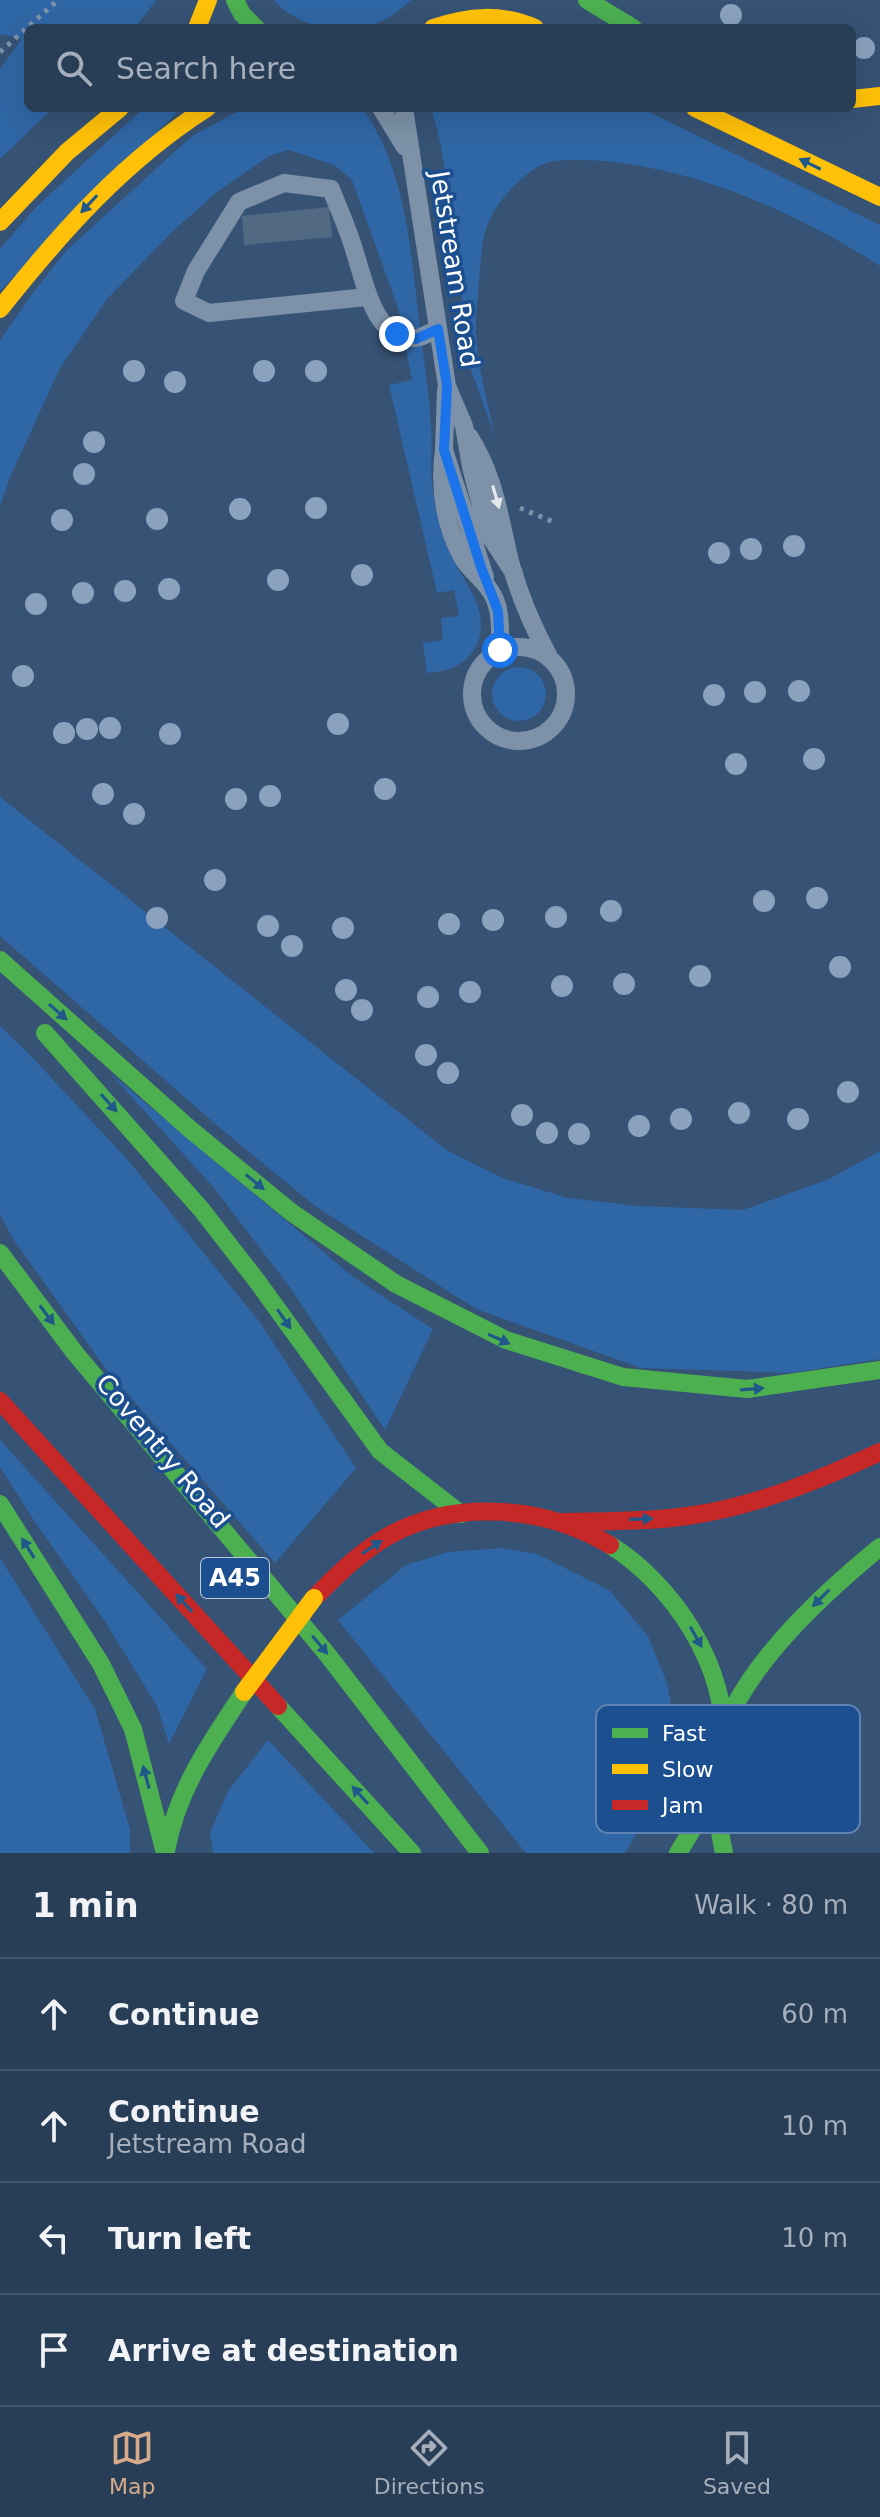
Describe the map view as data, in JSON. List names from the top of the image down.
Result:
{
  "streets": {
    "main road": ["A45"],
    "lane": ["Jetstream Road"]
  },
  "legend": ["Fast", "Slow", "Jam"],
  "page": {
    "search": "Search here",
    "heading": ["1 min", "Walk · 80 m"],
    "list": [
      ["Continue", "60 m"],
      ["Continue", "Jetstream Road", "10 m"],
      ["Turn left", "10 m"],
      "Arrive at destination"
    ],
    "nav": ["Map", "Directions", "Saved"]
  }
}
